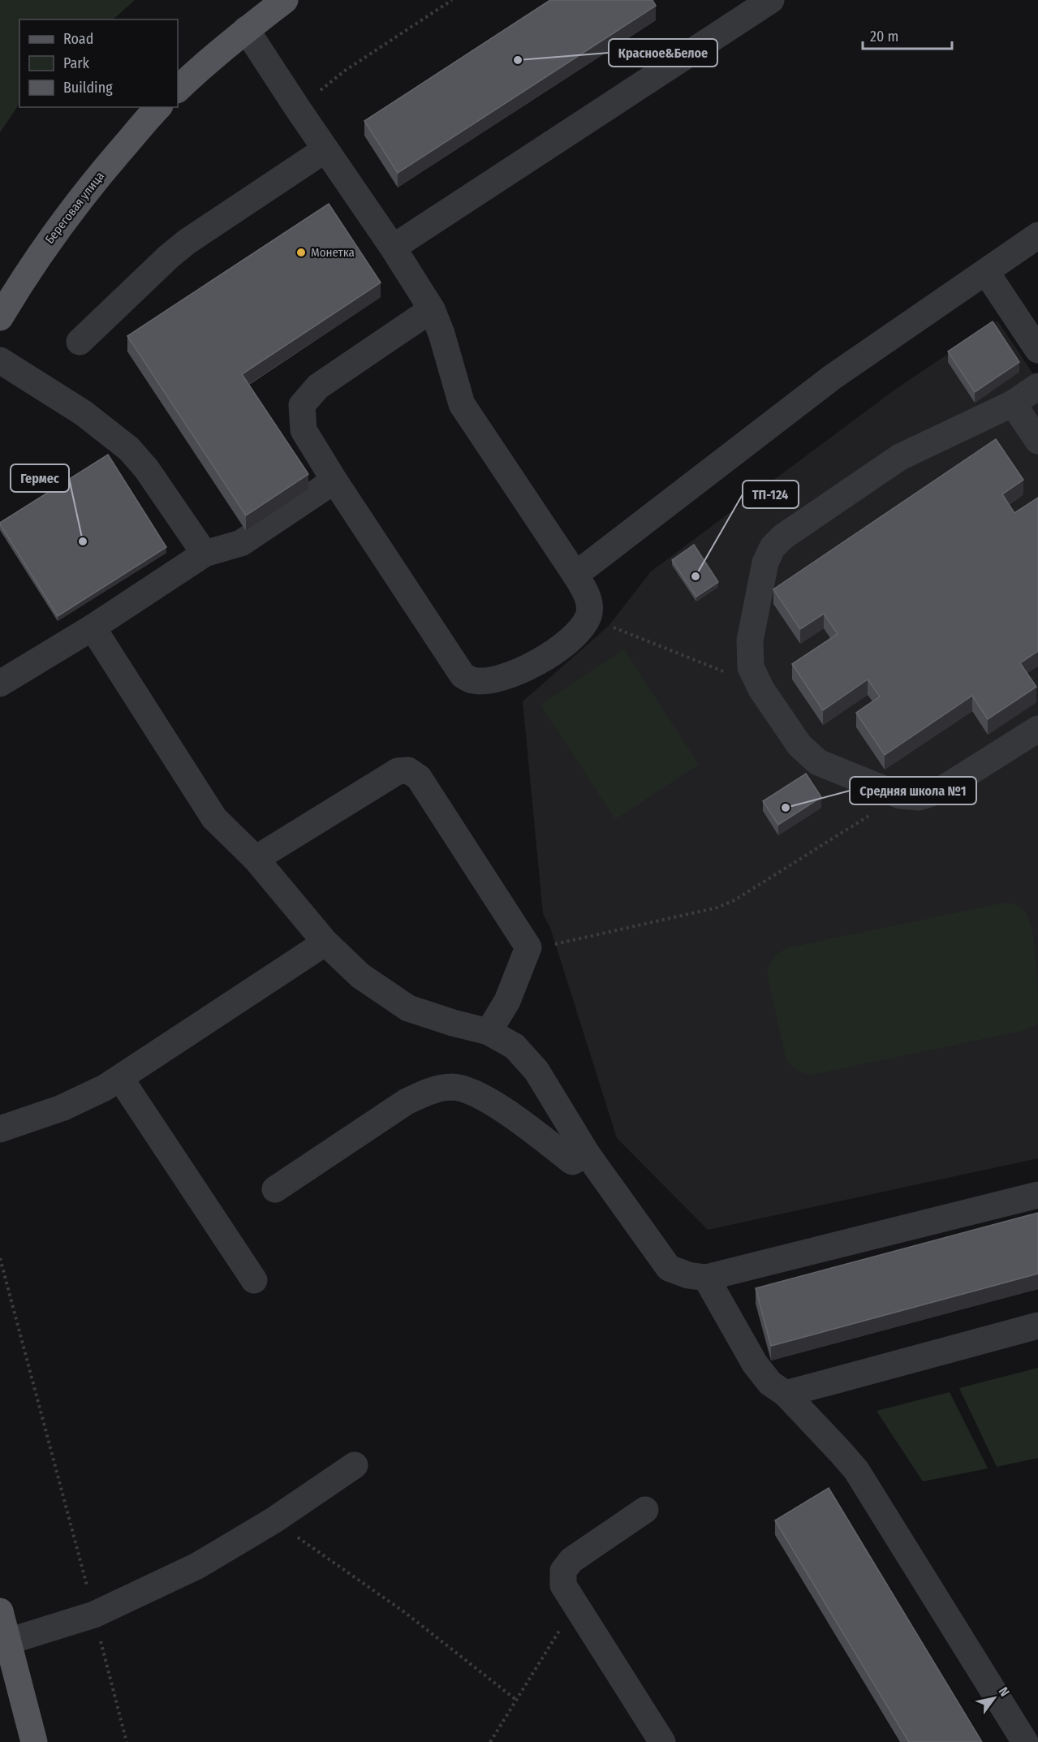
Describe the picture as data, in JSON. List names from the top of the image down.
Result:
{
  "streets": {
    "main road": ["Береговая улица"]
  },
  "places": [
    "Красное&Белое",
    "Монетка",
    "Гермес",
    "ТП-124",
    "Средняя школа №1"
  ],
  "legend": ["Road", "Park", "Building"],
  "scale_bar": "20 m",
  "north": "top right"
}
